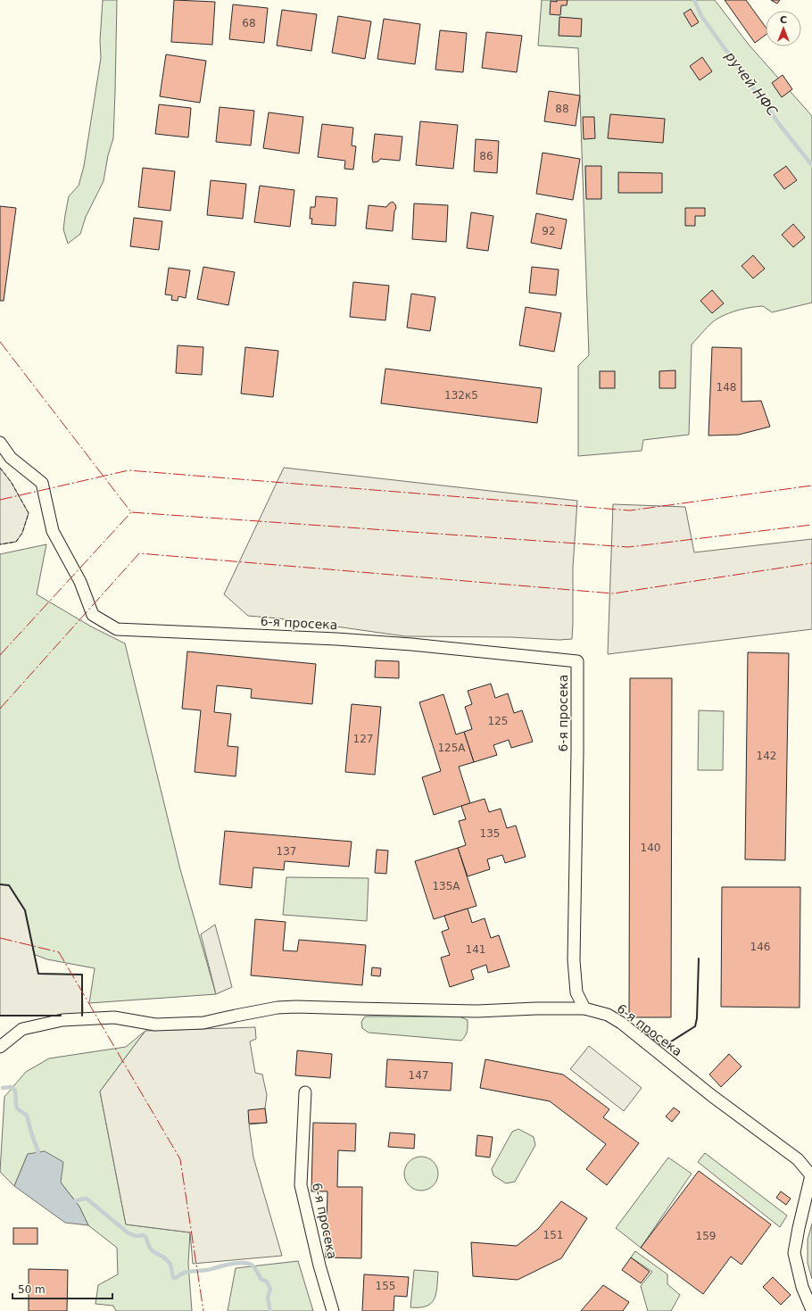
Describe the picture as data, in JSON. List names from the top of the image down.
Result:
{
  "streets": {
    "street": ["6-я просека"]
  },
  "water": ["ручей НФС"],
  "house_numbers": [
    "68",
    "88",
    "86",
    "92",
    "148",
    "132к5",
    "125",
    "127",
    "125А",
    "142",
    "135",
    "140",
    "137",
    "135А",
    "146",
    "141",
    "147",
    "151",
    "159",
    "155"
  ],
  "scale_bar": "50 m",
  "north": "top"
}
